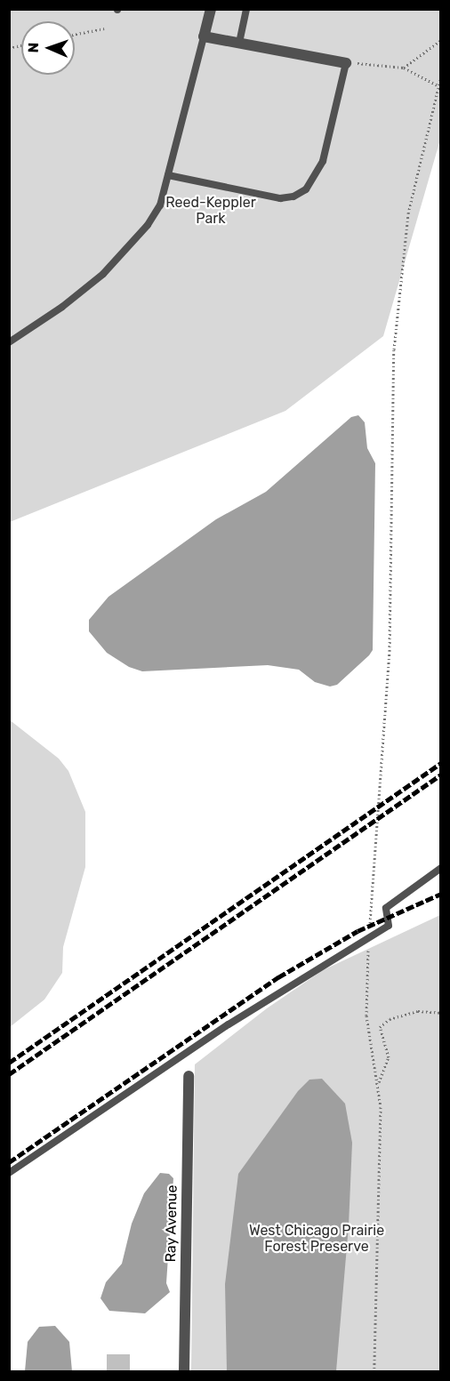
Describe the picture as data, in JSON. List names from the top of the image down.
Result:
{
  "streets": {
    "street": ["Ray Avenue"]
  },
  "parks": ["Reed-Keppler Park", "West Chicago Prairie Forest Preserve"],
  "north": "left"
}
